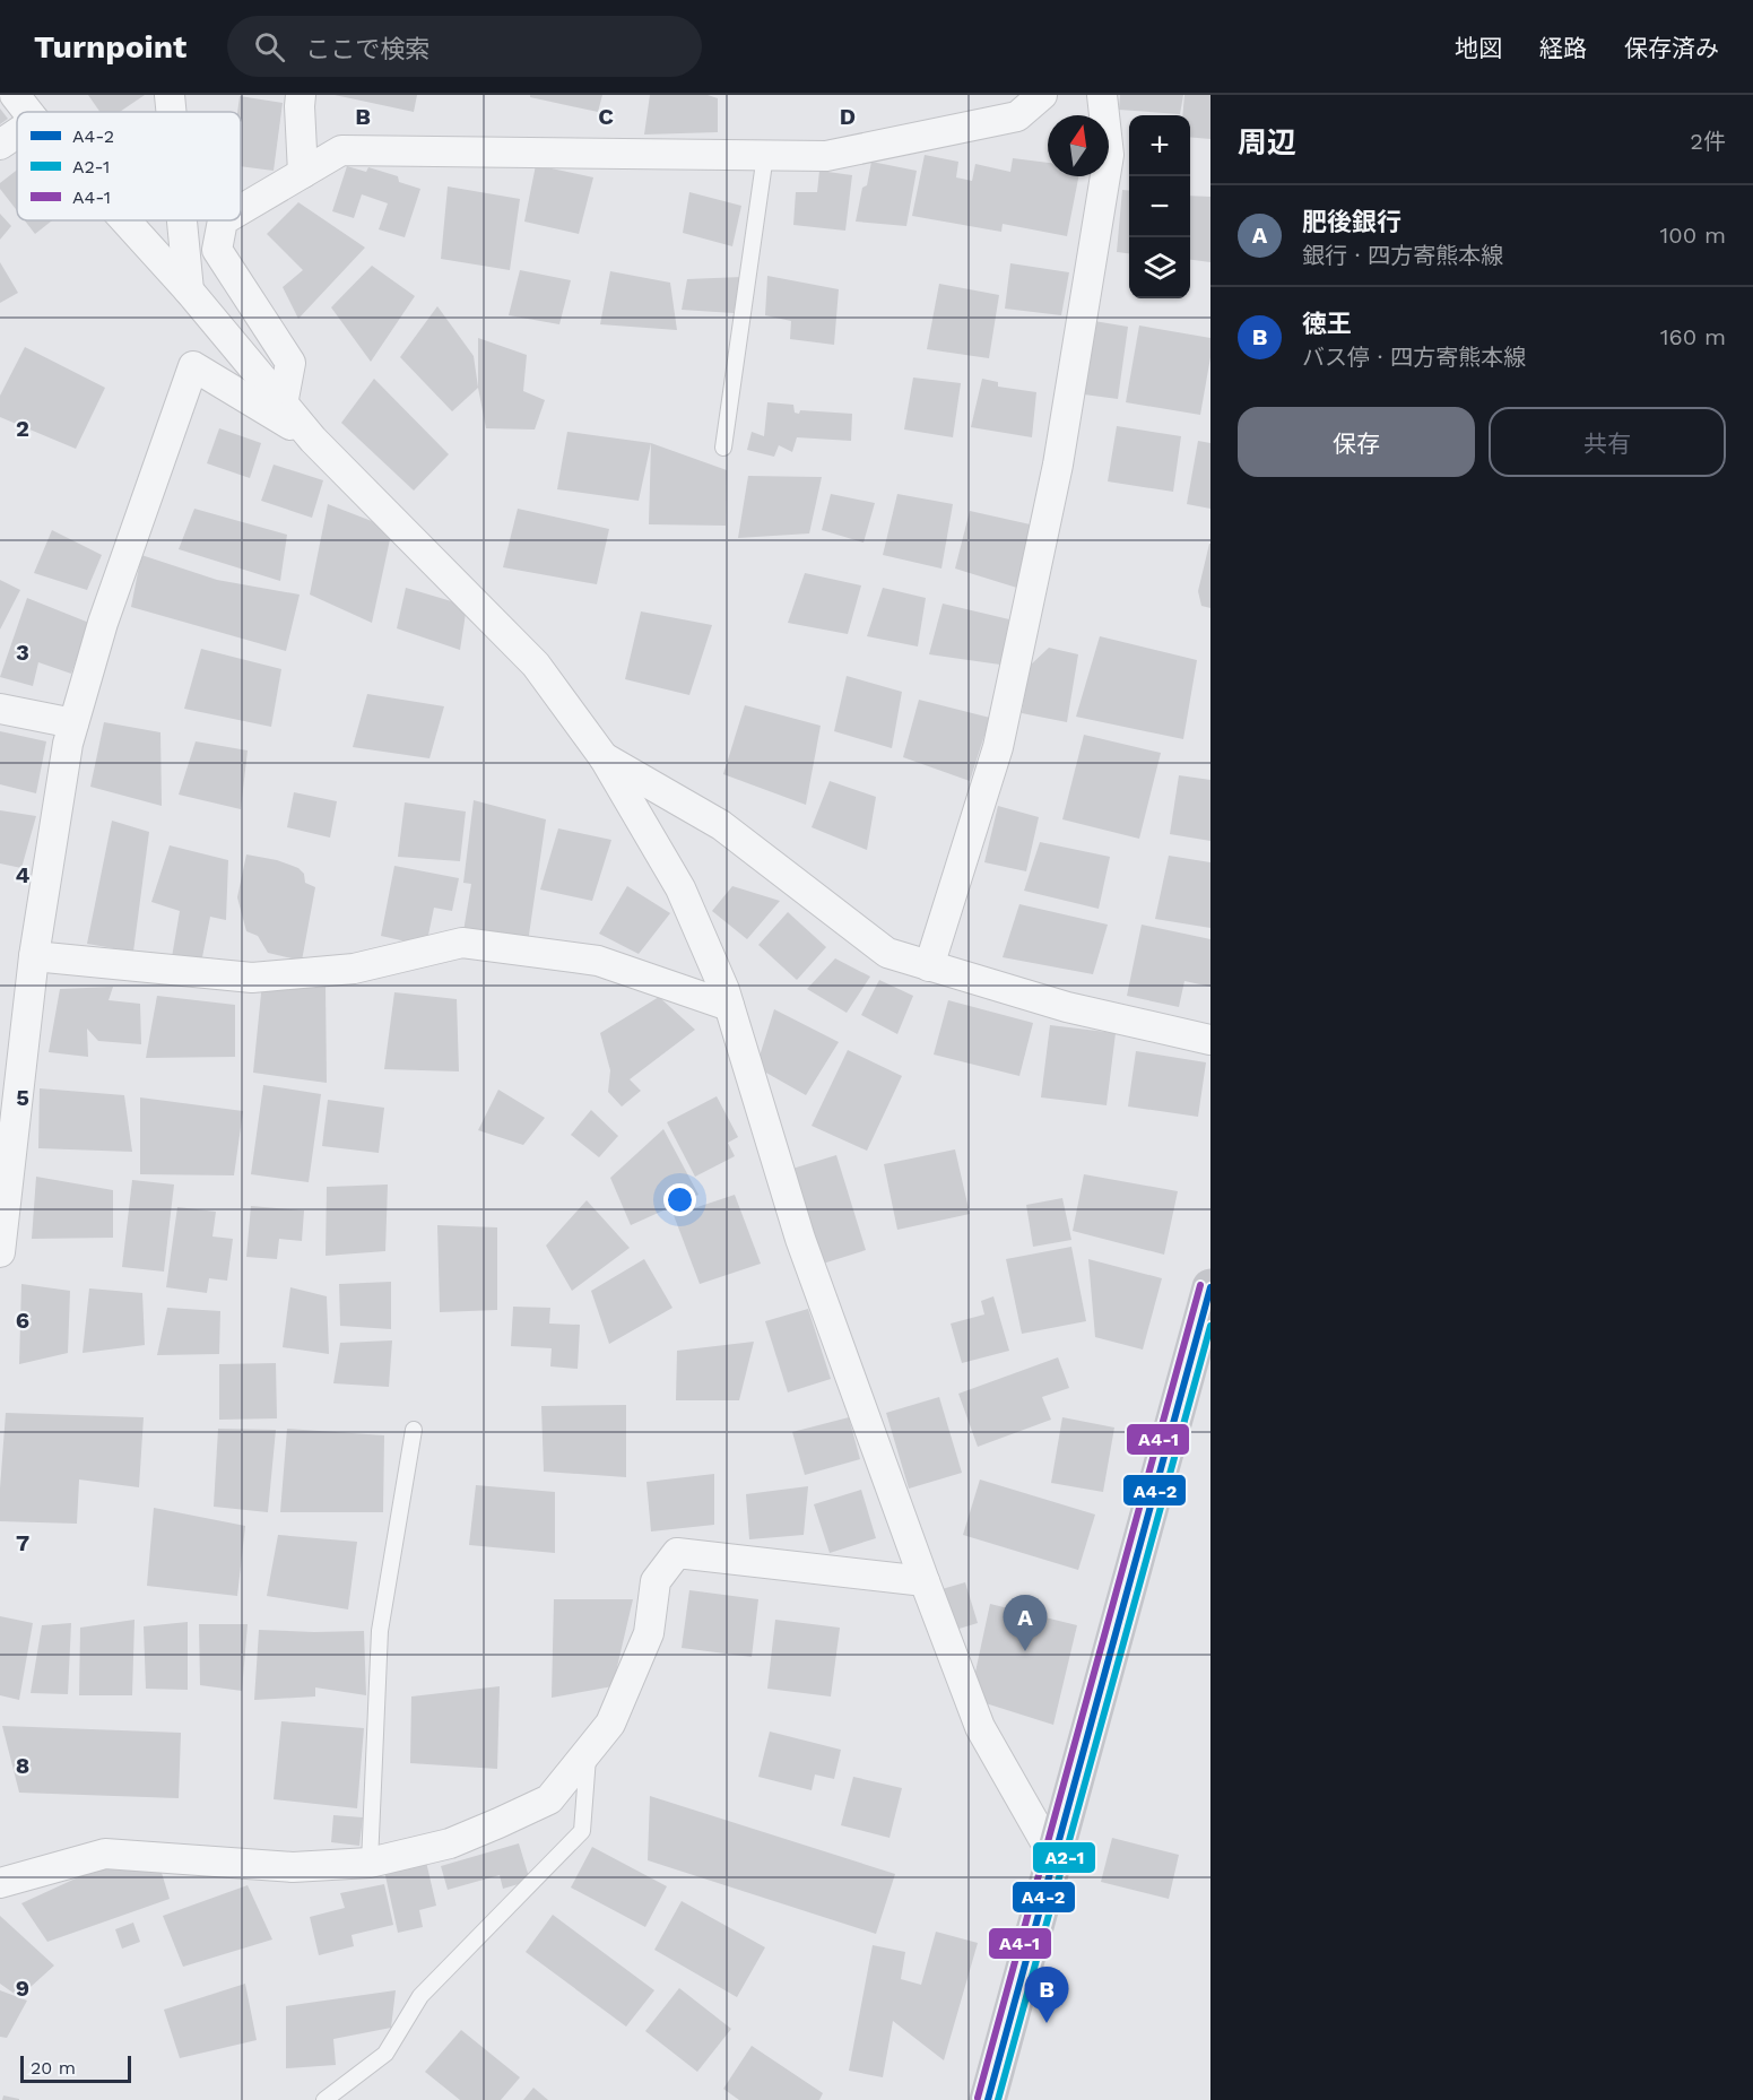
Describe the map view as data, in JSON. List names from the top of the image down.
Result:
{
  "lines": ["transit line A4-1", "transit line A4-2", "transit line A2-1"],
  "legend": ["A4-2", "A2-1", "A4-1"],
  "scale_bar": "20 m",
  "north": "top",
  "page": {
    "header": "Turnpoint",
    "search": "ここで検索",
    "nav": ["地図", "経路", "保存済み"],
    "heading": ["周辺", "2件"],
    "map_buttons": ["+", "−"],
    "list": [
      {
        "mark": "A",
        "name": "肥後銀行",
        "note": "銀行 · 四方寄熊本線",
        "value": "100 m"
      },
      {
        "mark": "B",
        "name": "徳王",
        "note": "バス停 · 四方寄熊本線",
        "value": "160 m"
      }
    ],
    "buttons": ["保存", "共有"],
    "pins": ["A", "B"],
    "scale": "20 m"
  },
  "grid": {
    "columns": ["B", "C", "D"],
    "rows": [
      "2",
      "3",
      "4",
      "5",
      "6",
      "7",
      "8",
      "9"
    ]
  }
}
